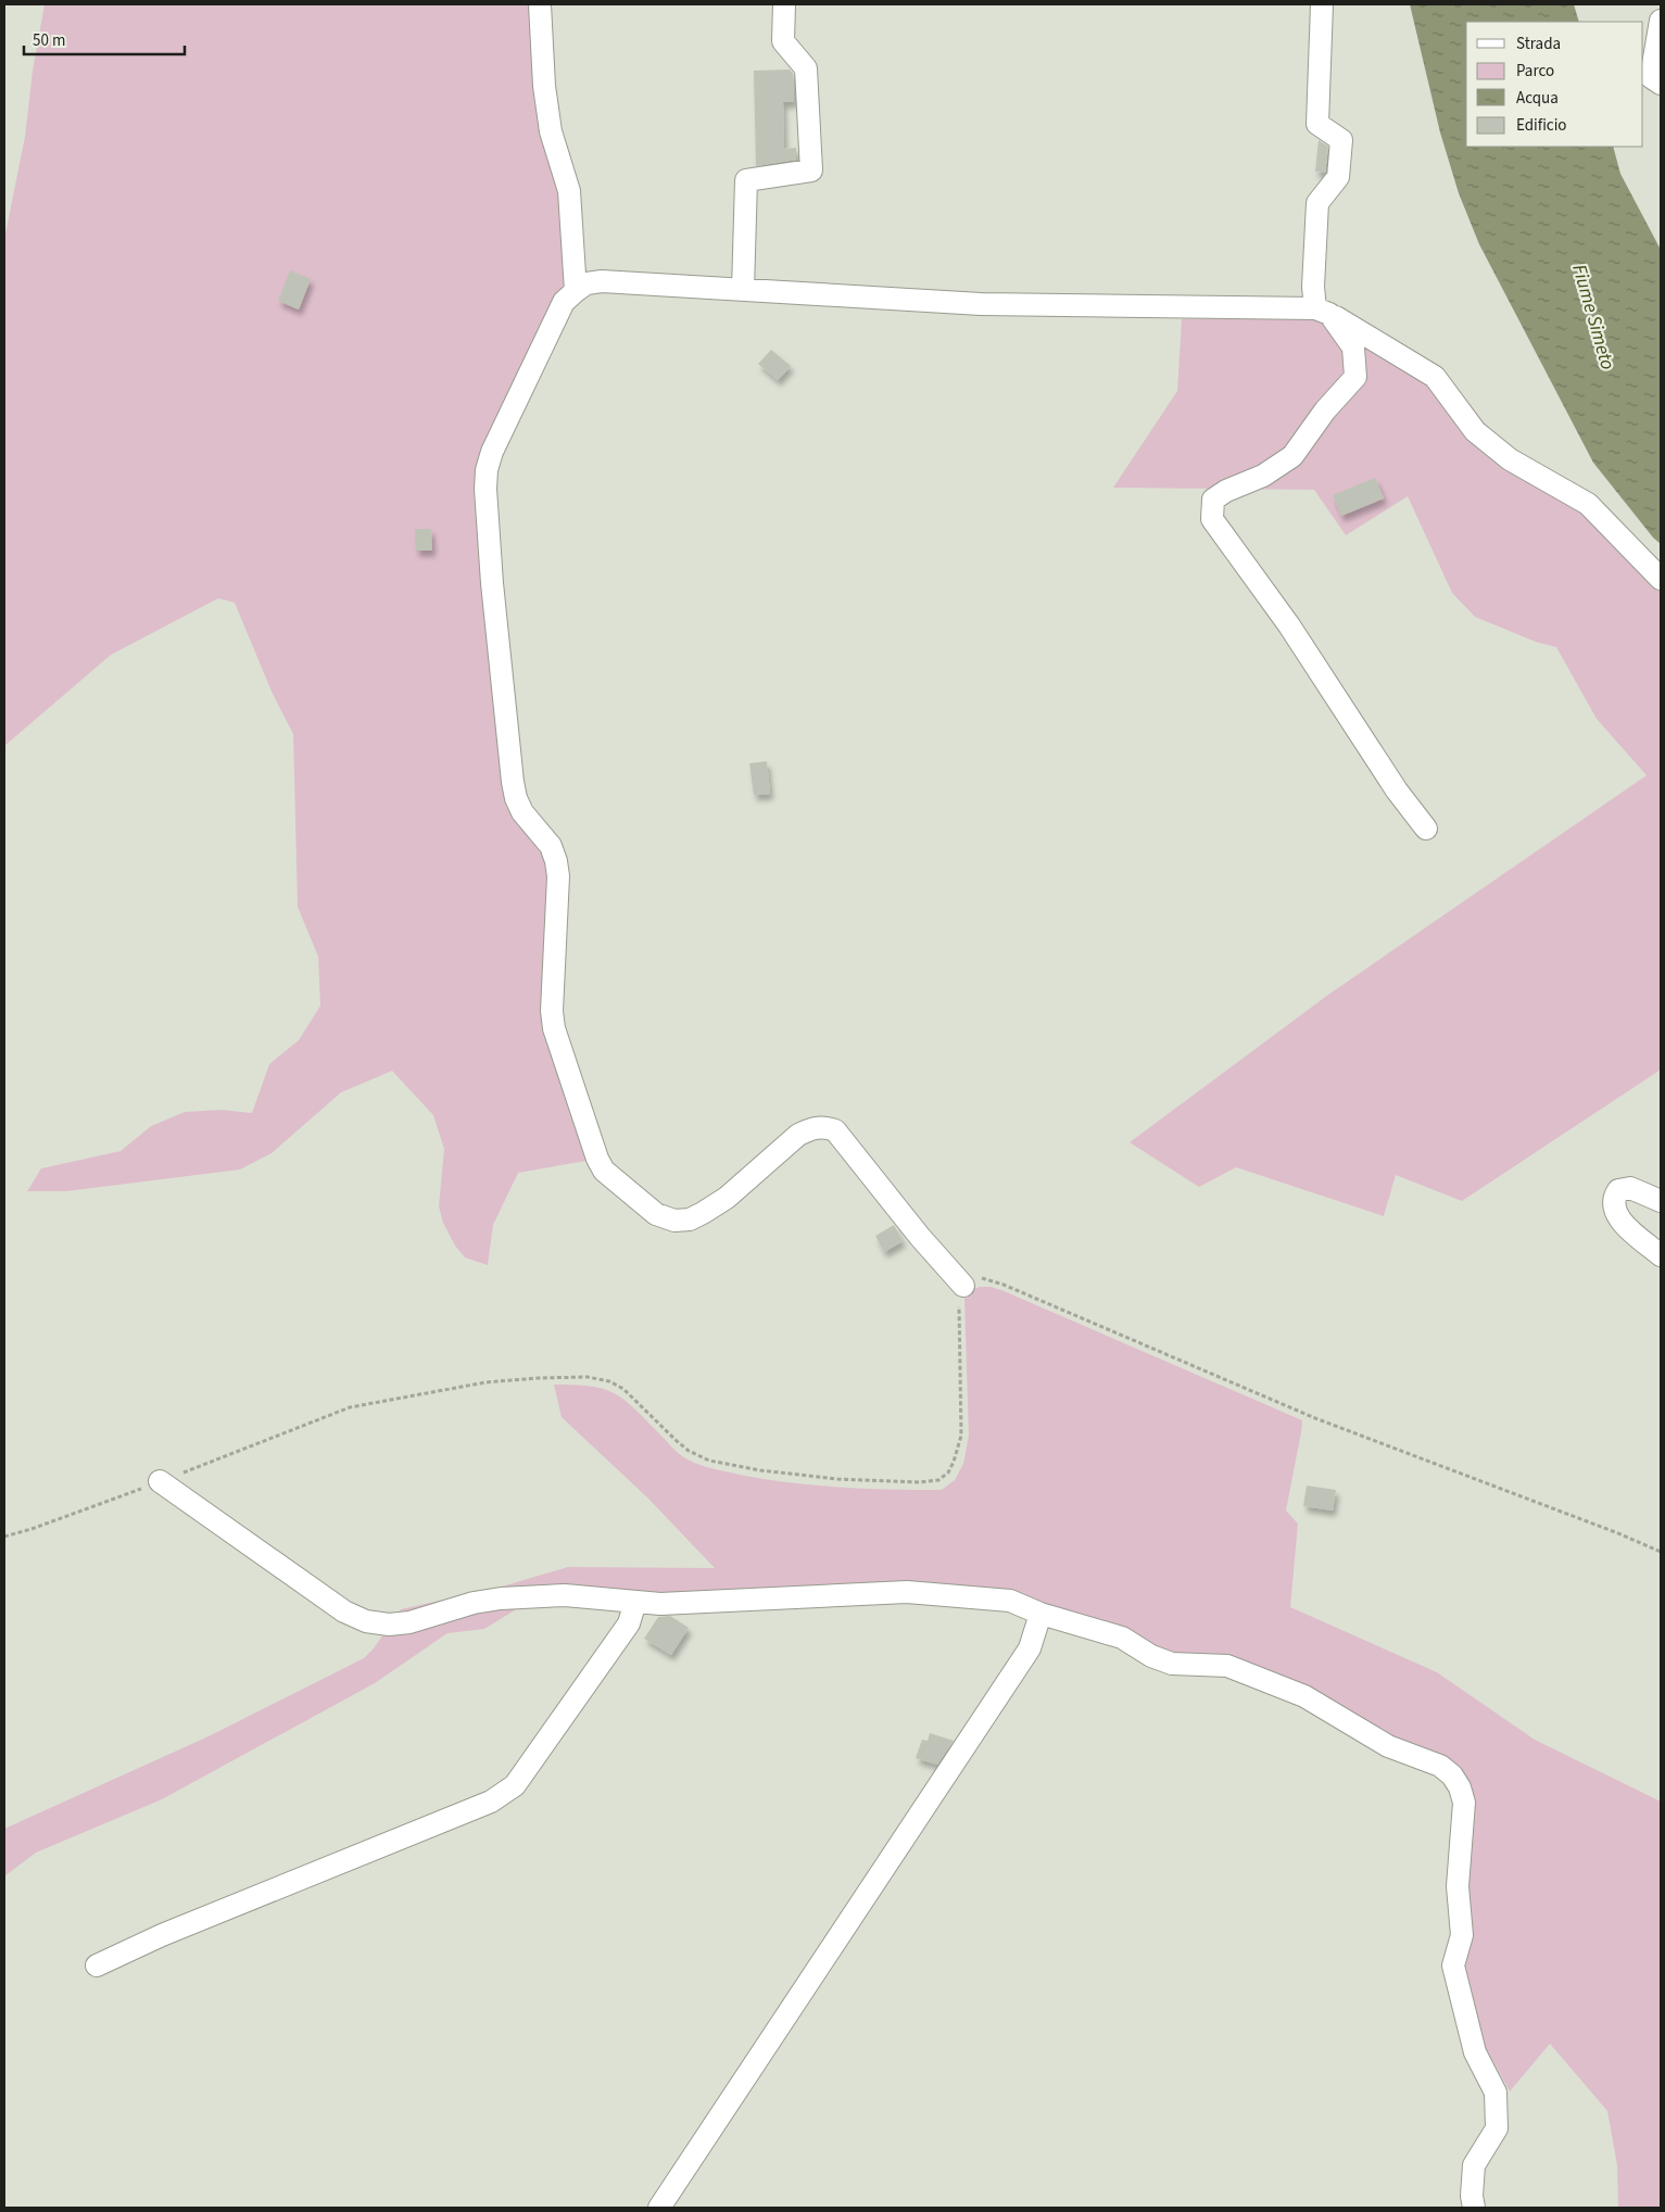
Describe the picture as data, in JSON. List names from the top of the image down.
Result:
{
  "water": ["Fiume Simeto"],
  "legend": [
    "Strada",
    "Parco",
    "Acqua",
    "Edificio"
  ],
  "scale_bar": "50 m"
}
